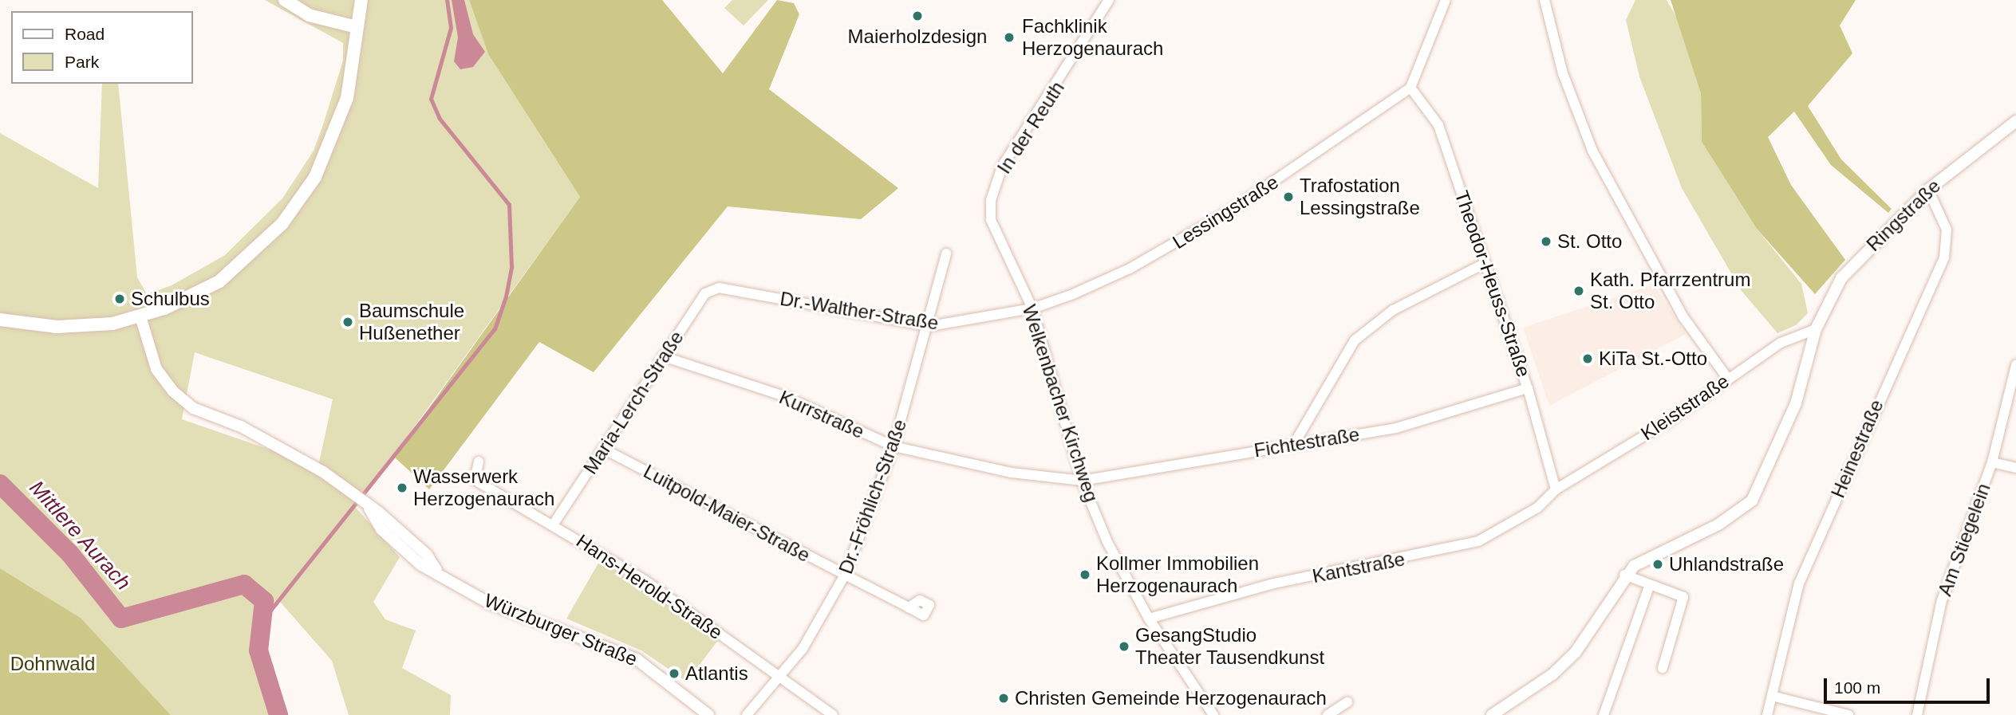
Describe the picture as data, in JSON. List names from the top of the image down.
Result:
{
  "streets": {
    "street": [
      "In der Reuth",
      "Lessingstraße",
      "Ringstraße",
      "Theodor-Heuss-Straße",
      "Dr.-Walther-Straße",
      "Maria-Lerch-Straße",
      "Welkenbacher Kirchweg",
      "Kleiststraße",
      "Kurrstraße",
      "Fichtestraße",
      "Heinestraße",
      "Dr.-Fröhlich-Straße",
      "Luitpold-Maier-Straße",
      "Am Stiegelein",
      "Kantstraße",
      "Hans-Herold-Straße",
      "Würzburger Straße"
    ]
  },
  "crossings": [
    ["In der Reuth", "Welkenbacher Kirchweg"],
    ["Lessingstraße", "Theodor-Heuss-Straße"],
    ["Lessingstraße", "Dr.-Walther-Straße"],
    ["Lessingstraße", "Welkenbacher Kirchweg"],
    ["Ringstraße", "Kleiststraße"],
    ["Ringstraße", "Heinestraße"],
    ["Theodor-Heuss-Straße", "Kleiststraße"],
    ["Theodor-Heuss-Straße", "Fichtestraße"],
    ["Theodor-Heuss-Straße", "Kantstraße"],
    ["Dr.-Walther-Straße", "Maria-Lerch-Straße"],
    ["Dr.-Walther-Straße", "Welkenbacher Kirchweg"],
    ["Dr.-Walther-Straße", "Dr.-Fröhlich-Straße"],
    ["Maria-Lerch-Straße", "Kurrstraße"],
    ["Maria-Lerch-Straße", "Luitpold-Maier-Straße"],
    ["Maria-Lerch-Straße", "Hans-Herold-Straße"],
    ["Welkenbacher Kirchweg", "Kurrstraße"],
    ["Welkenbacher Kirchweg", "Fichtestraße"],
    ["Welkenbacher Kirchweg", "Kantstraße"],
    ["Kleiststraße", "Kantstraße"],
    ["Kurrstraße", "Fichtestraße"],
    ["Kurrstraße", "Dr.-Fröhlich-Straße"],
    ["Dr.-Fröhlich-Straße", "Luitpold-Maier-Straße"],
    ["Dr.-Fröhlich-Straße", "Hans-Herold-Straße"]
  ],
  "water": ["Mittlere Aurach"],
  "parks": ["Dohnwald"],
  "places": [
    "Maierholzdesign",
    "Fachklinik Herzogenaurach",
    "Trafostation Lessingstraße",
    "St. Otto",
    "Kath. Pfarrzentrum St. Otto",
    "Schulbus",
    "Baumschule Hußenether",
    "KiTa St.-Otto",
    "Wasserwerk Herzogenaurach",
    "Uhlandstraße",
    "Kollmer Immobilien Herzogenaurach",
    "GesangStudio Theater Tausendkunst",
    "Atlantis",
    "Christen Gemeinde Herzogenaurach"
  ],
  "legend": ["Road", "Park"],
  "scale_bar": "100 m"
}
